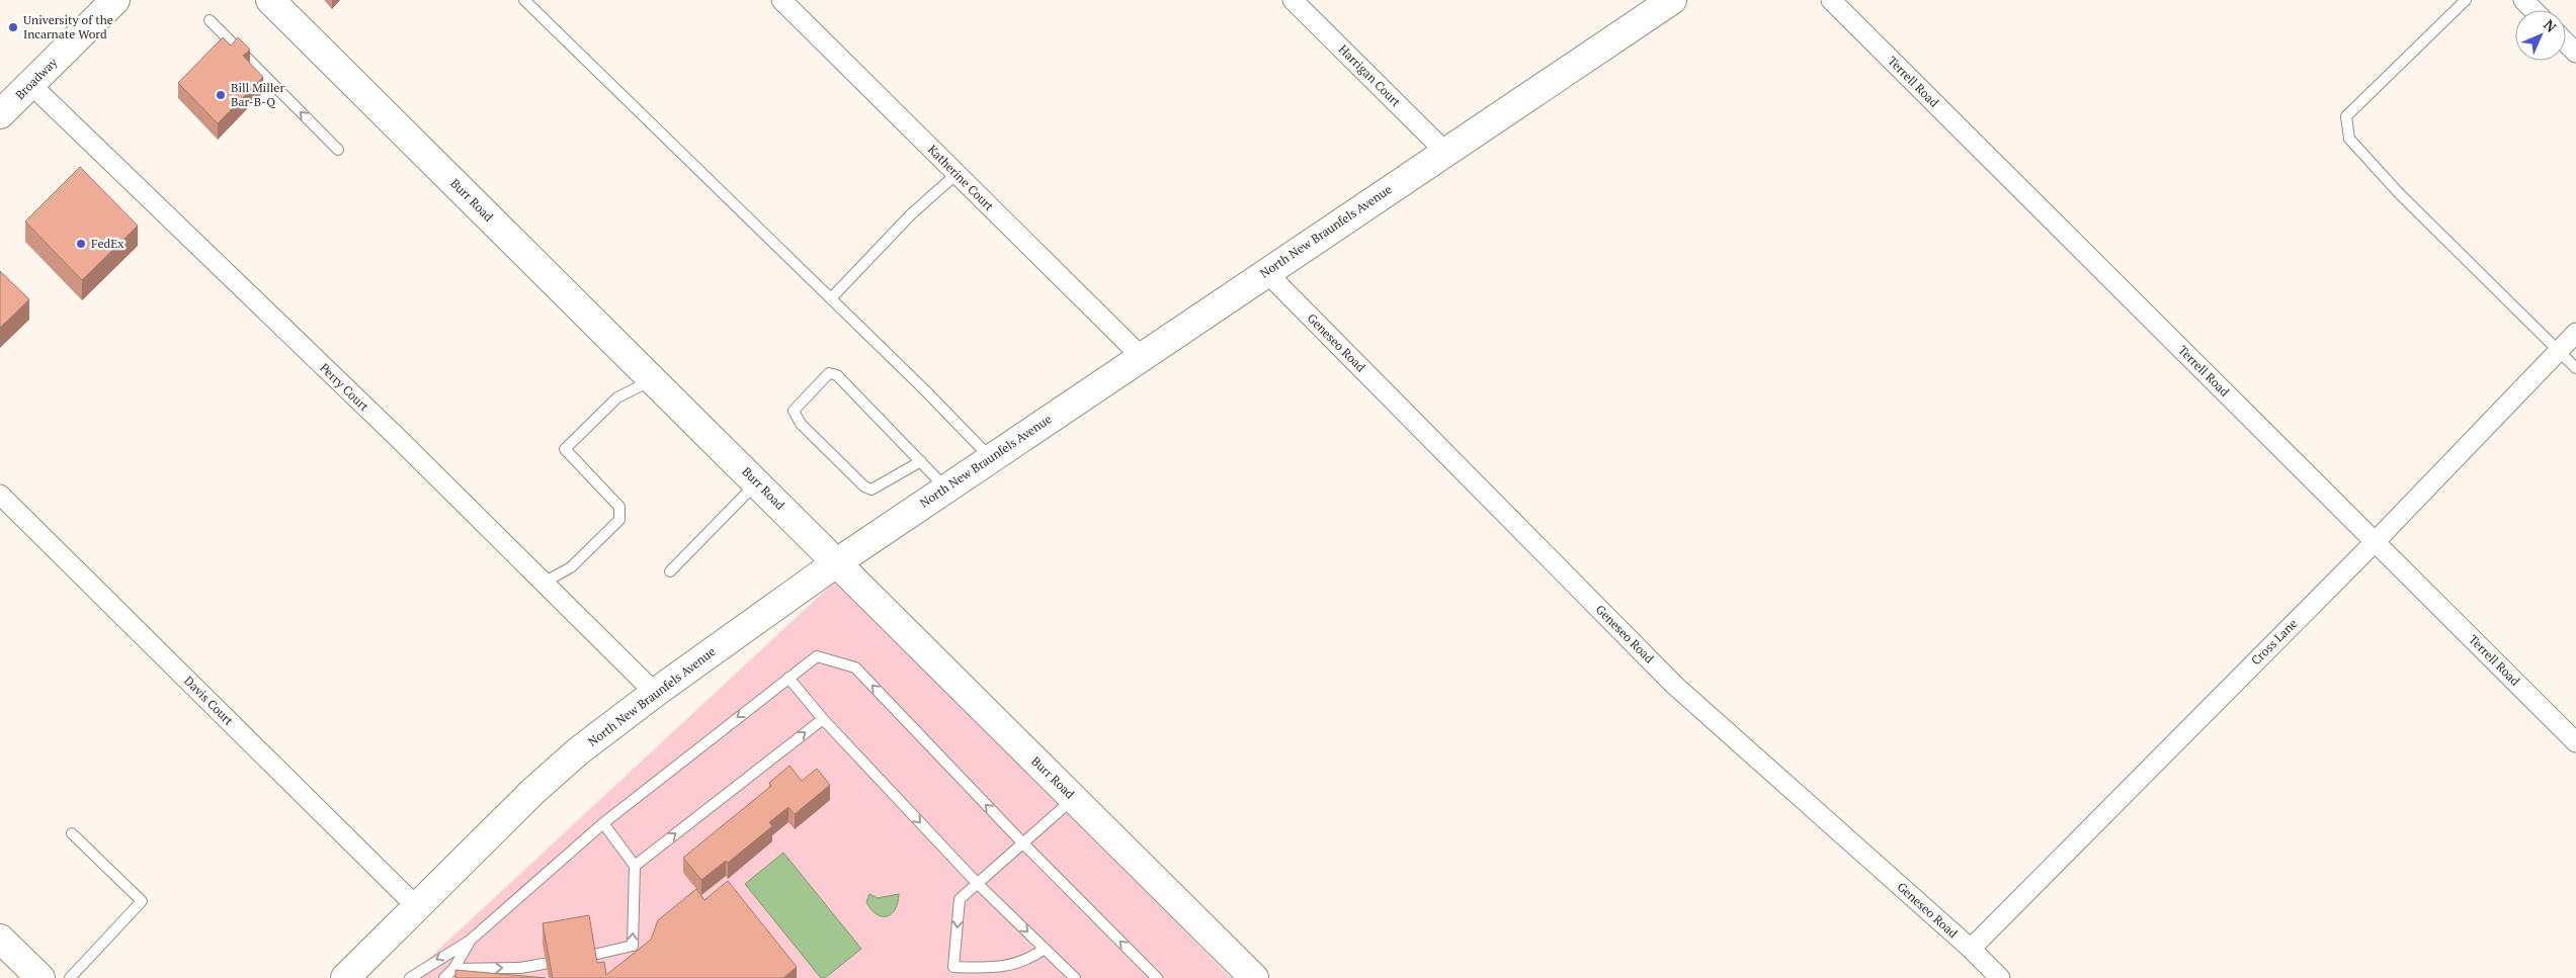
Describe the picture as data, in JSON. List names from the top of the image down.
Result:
{
  "streets": {
    "street": [
      "Harrigan Court",
      "Broadway",
      "Terrell Road",
      "Katherine Court",
      "Burr Road",
      "North New Braunfels Avenue",
      "Geneseo Road",
      "Perry Court",
      "Cross Lane",
      "Davis Court"
    ]
  },
  "crossings": [
    ["Harrigan Court", "North New Braunfels Avenue"],
    ["Broadway", "Perry Court"],
    ["Terrell Road", "Cross Lane"],
    ["Katherine Court", "North New Braunfels Avenue"],
    ["Burr Road", "North New Braunfels Avenue"],
    ["North New Braunfels Avenue", "Geneseo Road"],
    ["North New Braunfels Avenue", "Perry Court"],
    ["North New Braunfels Avenue", "Davis Court"],
    ["Geneseo Road", "Cross Lane"]
  ],
  "places": ["University of the Incarnate Word", "Bill Miller Bar-B-Q", "FedEx"],
  "north": "top right"
}
